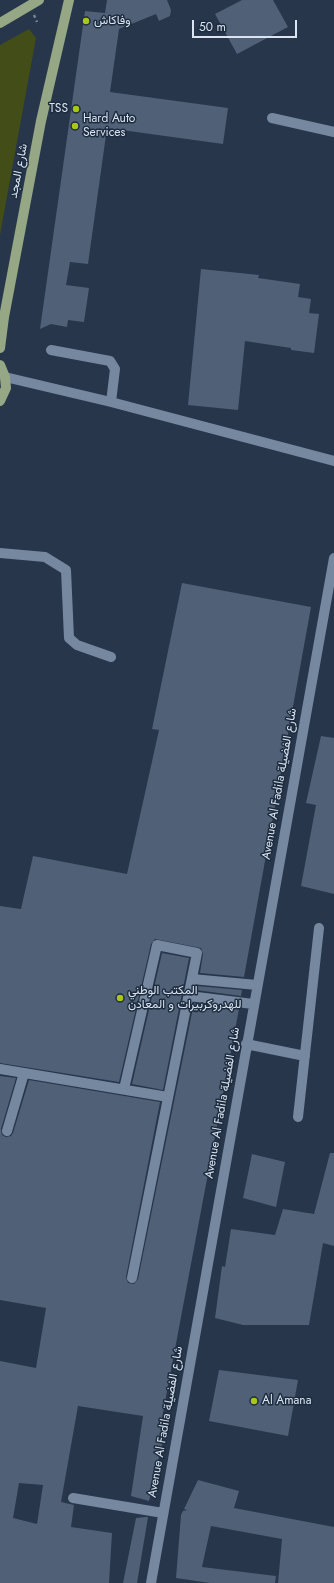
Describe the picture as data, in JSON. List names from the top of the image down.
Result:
{
  "streets": {
    "main road": ["شارع المجد"],
    "street": ["Avenue Al Fadila شارع الفضيلة"]
  },
  "places": [
    "وفاكاش",
    "TSS",
    "Hard Auto Services",
    "المكتب الوطني للهدروكربيرات و المعادن",
    "Al Amana"
  ],
  "scale_bar": "50 m"
}
